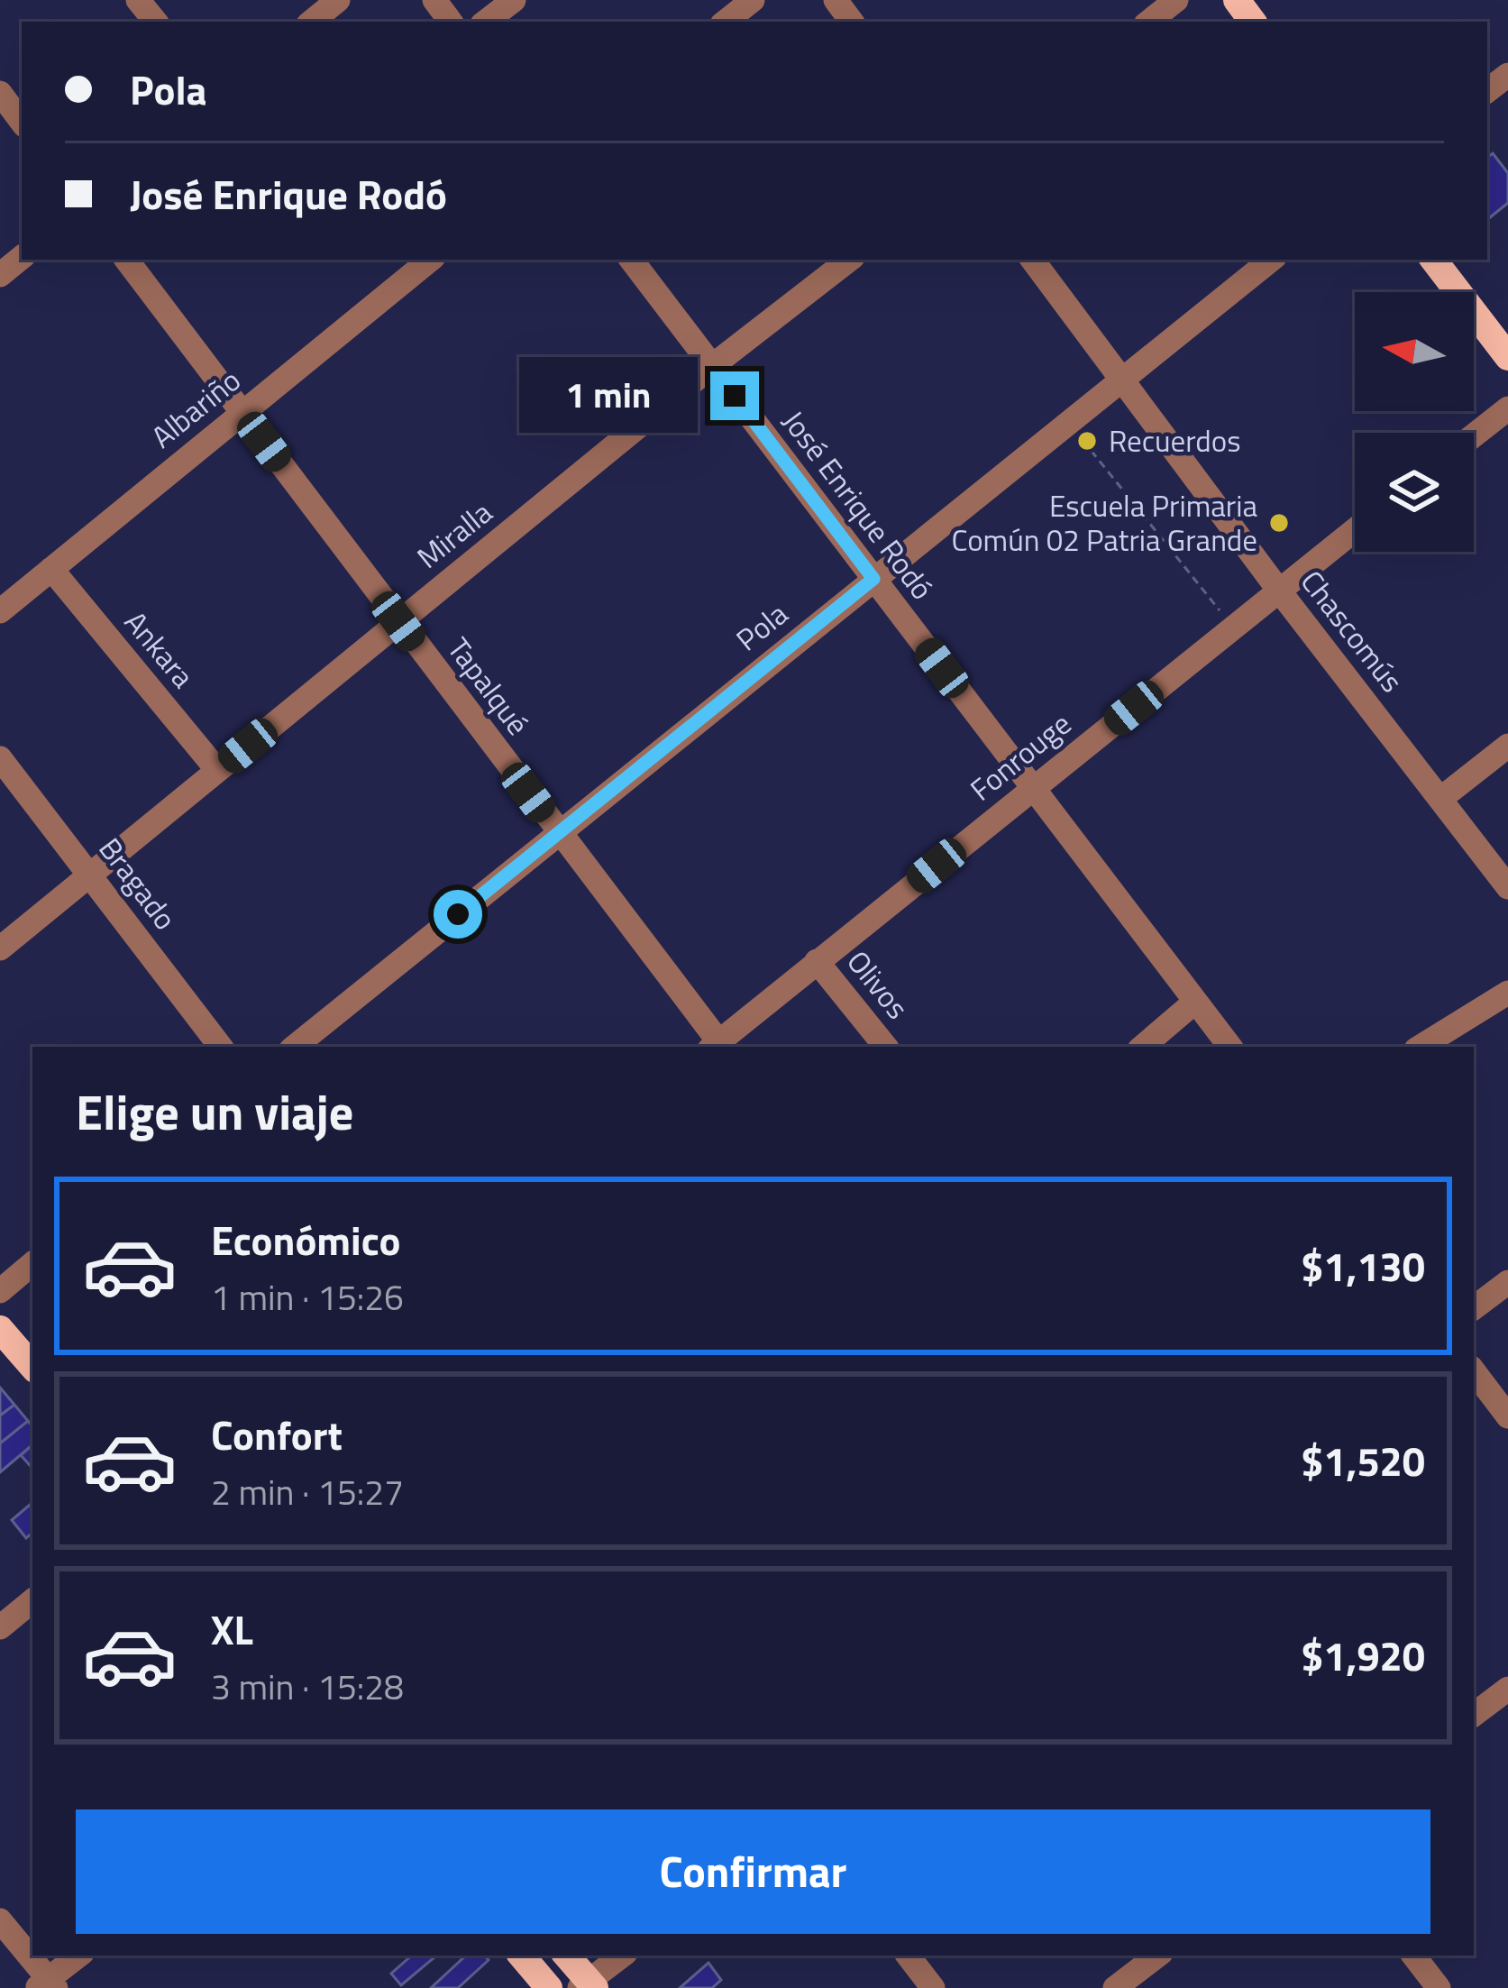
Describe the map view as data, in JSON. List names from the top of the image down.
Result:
{
  "streets": {
    "street": [
      "Albariño",
      "José Enrique Rodó",
      "Miralla",
      "Pola",
      "Chascomús",
      "Ankara",
      "Tapalqué",
      "Fonrouge",
      "Bragado",
      "Olivos"
    ]
  },
  "crossings": [
    ["Albariño", "Ankara"],
    ["Albariño", "Tapalqué"],
    ["José Enrique Rodó", "Miralla"],
    ["José Enrique Rodó", "Pola"],
    ["José Enrique Rodó", "Fonrouge"],
    ["Miralla", "Ankara"],
    ["Miralla", "Tapalqué"],
    ["Miralla", "Bragado"],
    ["Pola", "Chascomús"],
    ["Pola", "Tapalqué"],
    ["Chascomús", "Fonrouge"],
    ["Tapalqué", "Fonrouge"],
    ["Fonrouge", "Olivos"]
  ],
  "places": ["Recuerdos", "Escuela Primaria Común 02 Patria Grande"],
  "north": "left",
  "page": {
    "banner": ["Pola", "José Enrique Rodó"],
    "bubble": "1 min",
    "heading": "Elige un viaje",
    "list": [
      {
        "name": "Económico",
        "note": "1 min · 15:26",
        "value": "$1,130"
      },
      {
        "name": "Confort",
        "note": "2 min · 15:27",
        "value": "$1,520"
      },
      {
        "name": "XL",
        "note": "3 min · 15:28",
        "value": "$1,920"
      }
    ],
    "buttons": "Confirmar"
  }
}
